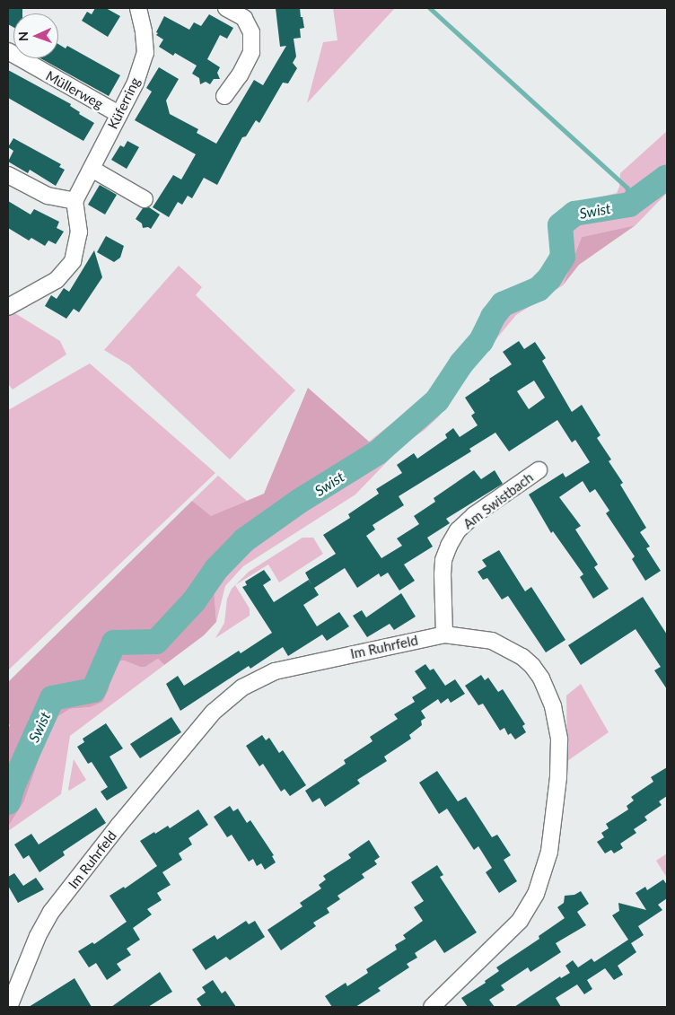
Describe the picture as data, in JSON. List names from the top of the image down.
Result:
{
  "streets": {
    "street": [
      "Müllerweg",
      "Küferring",
      "Am Swistbach",
      "Im Ruhrfeld"
    ]
  },
  "crossings": [
    ["Müllerweg", "Küferring"],
    ["Am Swistbach", "Im Ruhrfeld"]
  ],
  "water": ["Swist"],
  "north": "left"
}
